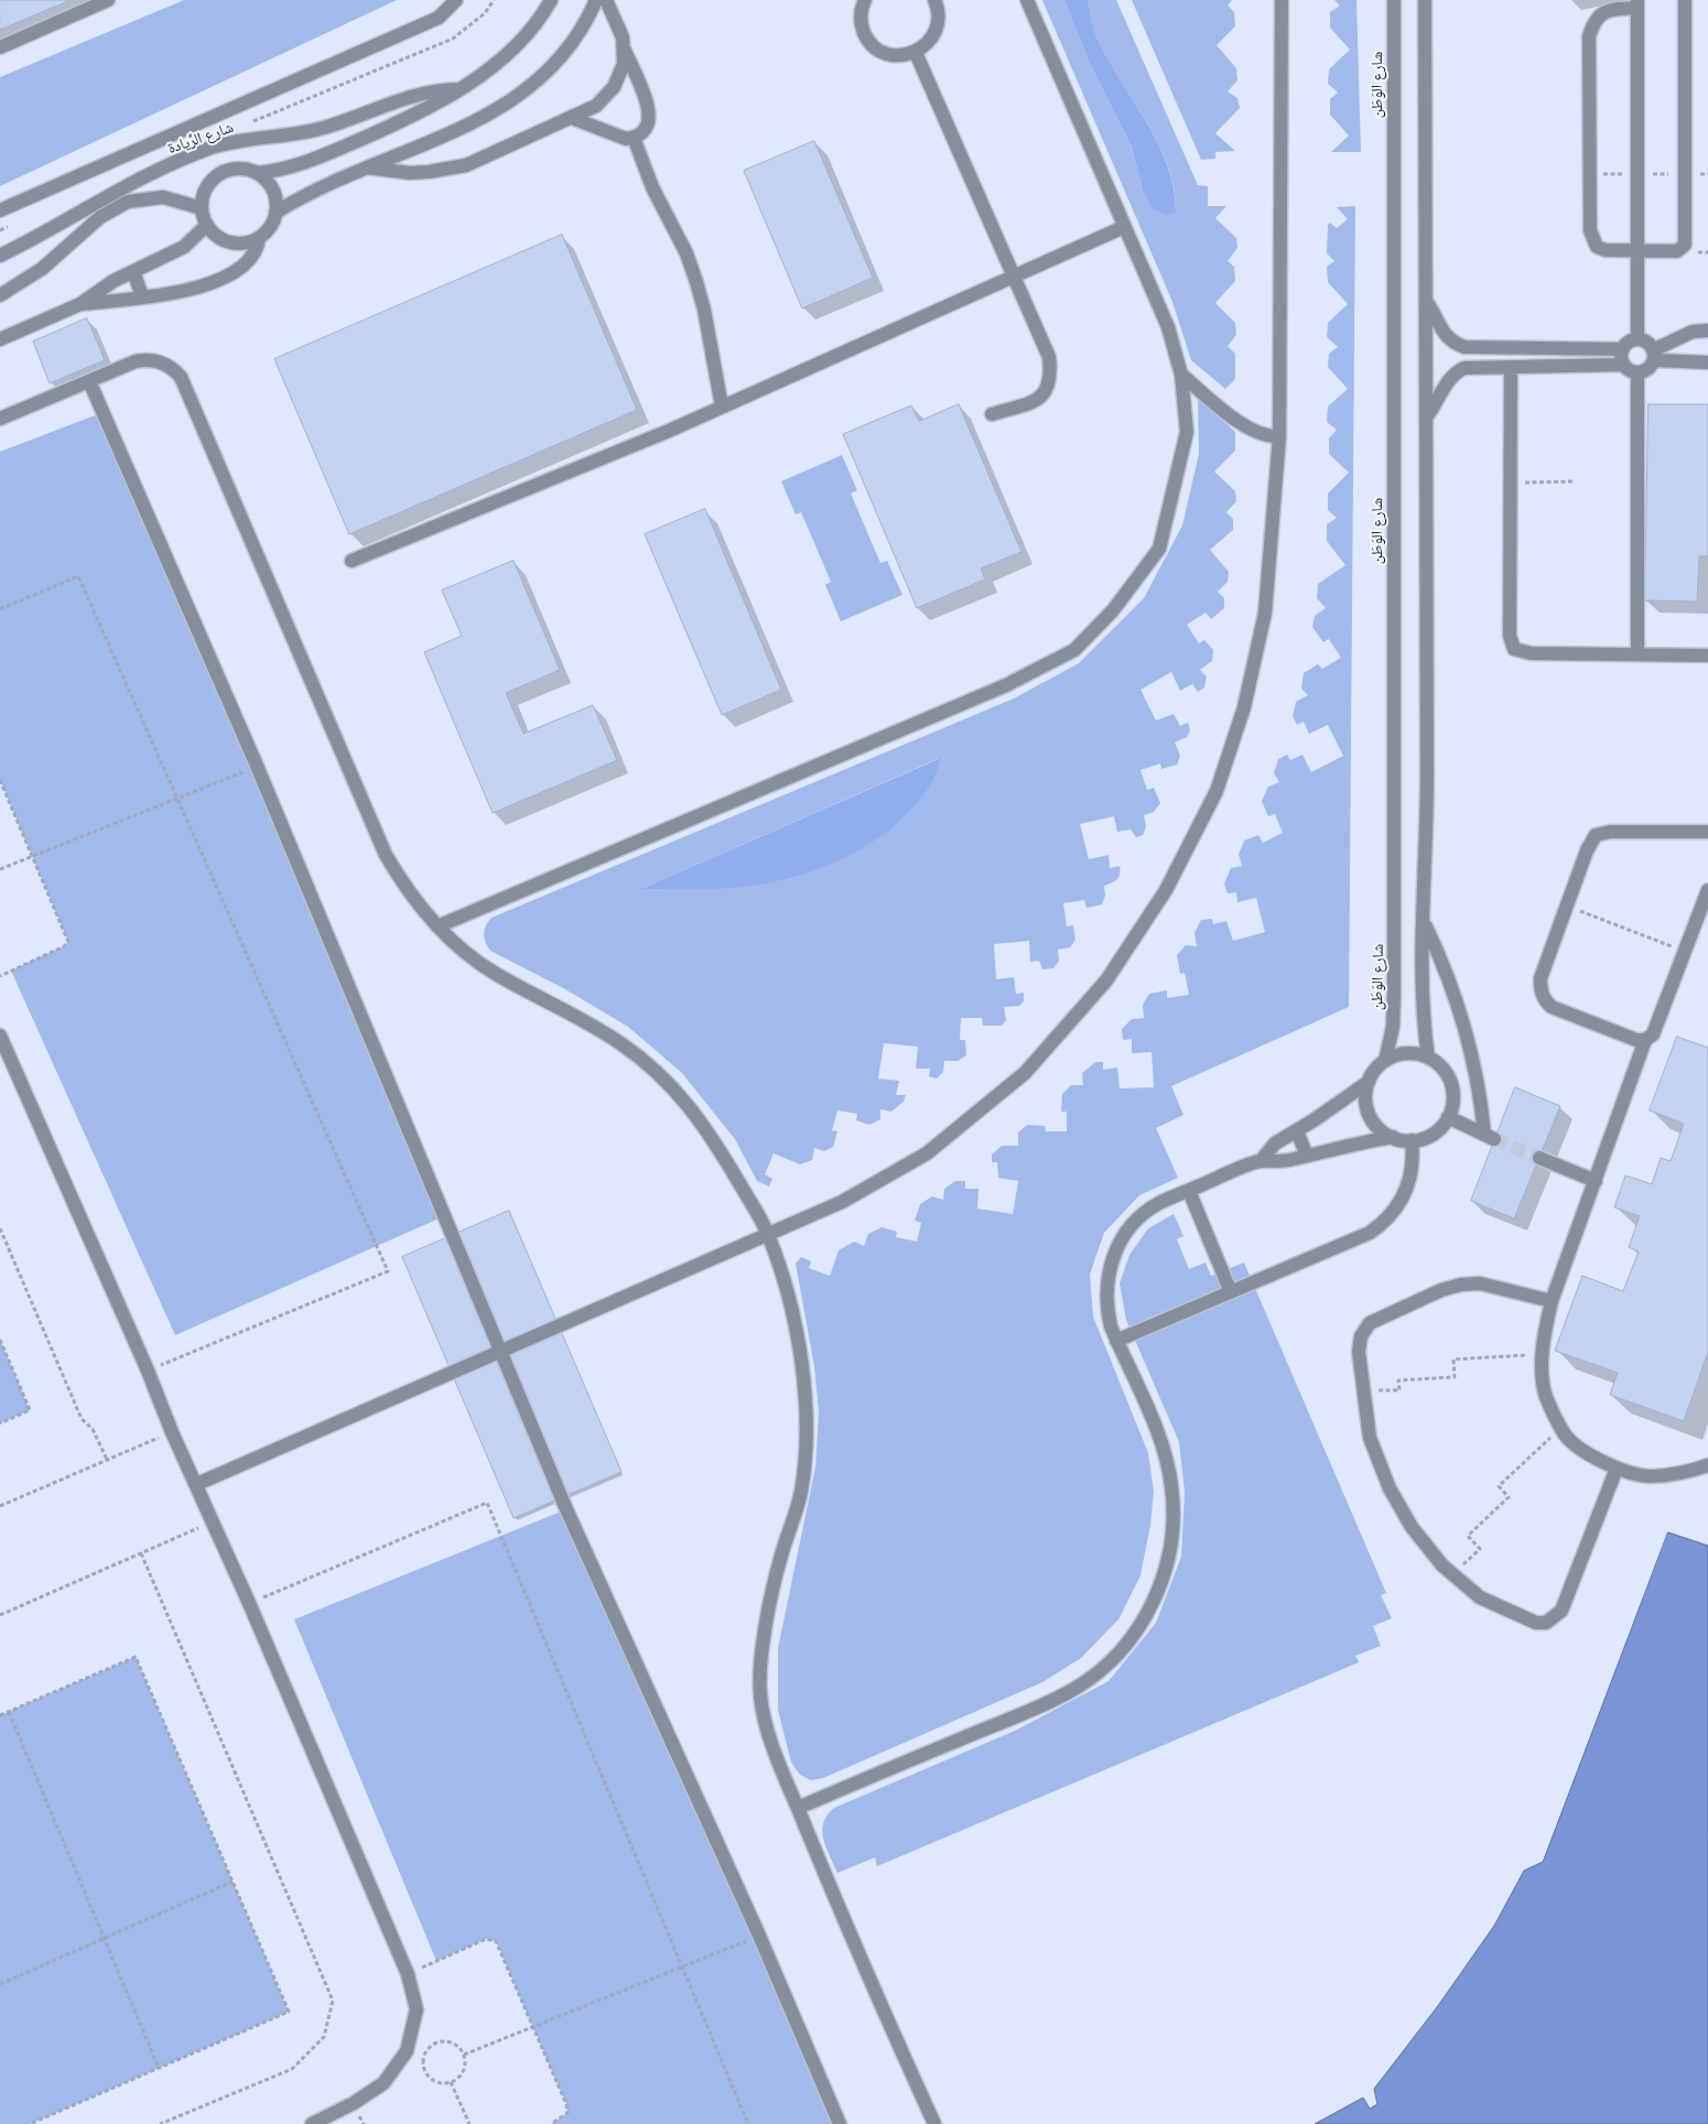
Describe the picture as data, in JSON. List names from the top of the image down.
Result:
{
  "streets": {
    "street": ["شارع الوَطَن", "شارع الرِّيادة"]
  }
}
